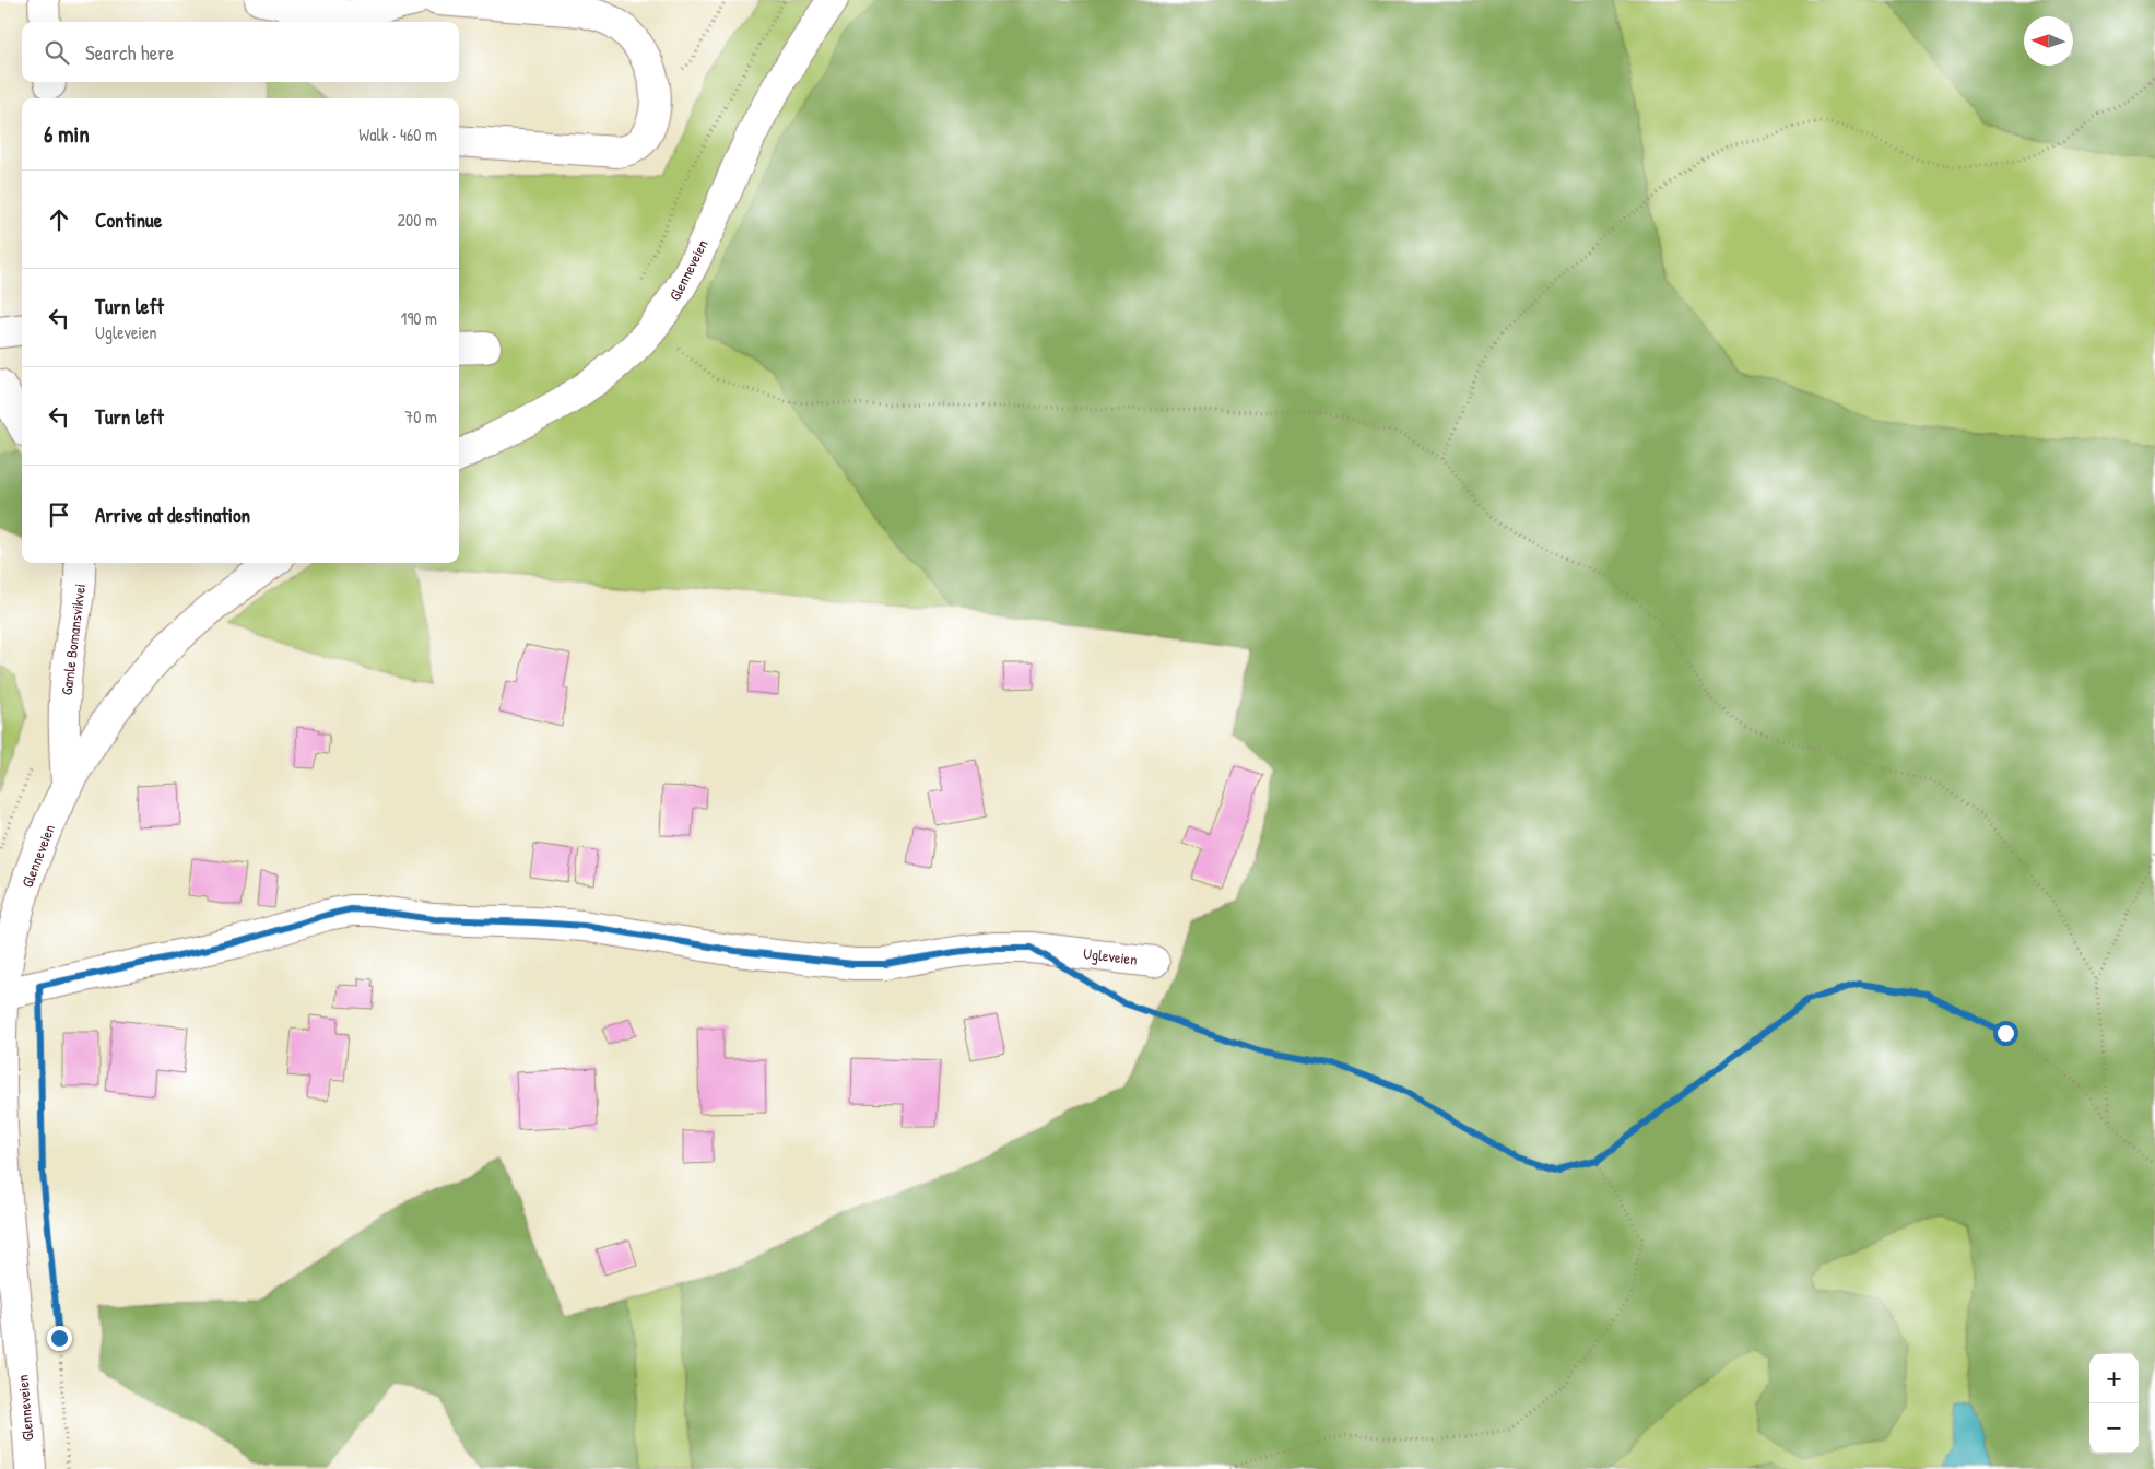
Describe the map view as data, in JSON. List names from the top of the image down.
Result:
{
  "streets": {
    "main road": ["Glenneveien", "Gamle Bomansvikvei", "Ugleveien"]
  },
  "crossings": [
    ["Glenneveien", "Gamle Bomansvikvei"],
    ["Glenneveien", "Ugleveien"]
  ],
  "north": "left",
  "page": {
    "search": "Search here",
    "heading": ["6 min", "Walk · 460 m"],
    "list": [
      ["Continue", "200 m"],
      ["Turn left", "Ugleveien", "190 m"],
      ["Turn left", "70 m"],
      "Arrive at destination"
    ],
    "map_buttons": ["+", "−"]
  }
}
